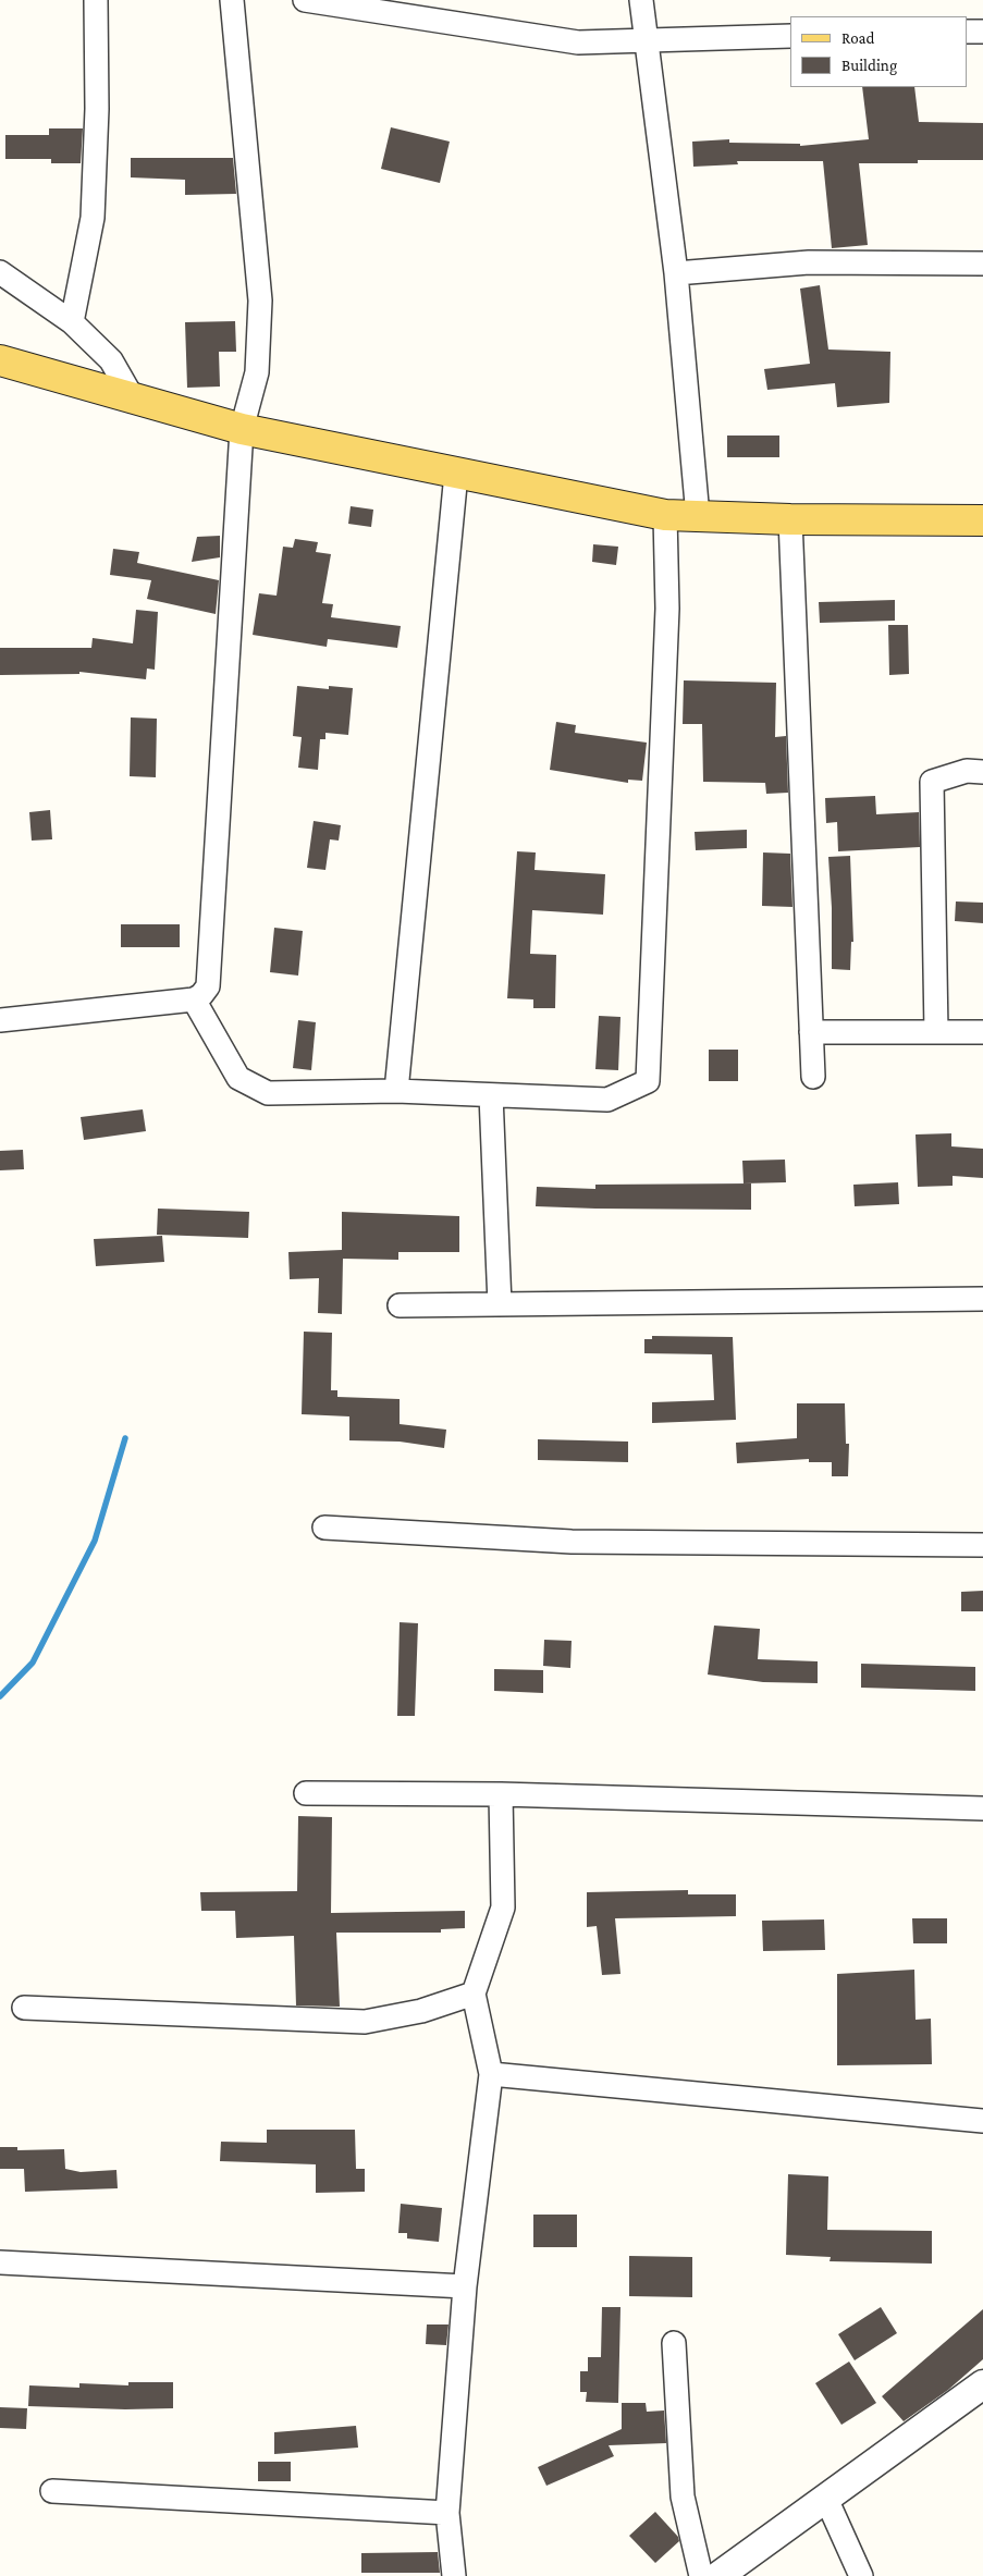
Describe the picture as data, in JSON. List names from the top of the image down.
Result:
{
  "legend": ["Road", "Building"]
}
